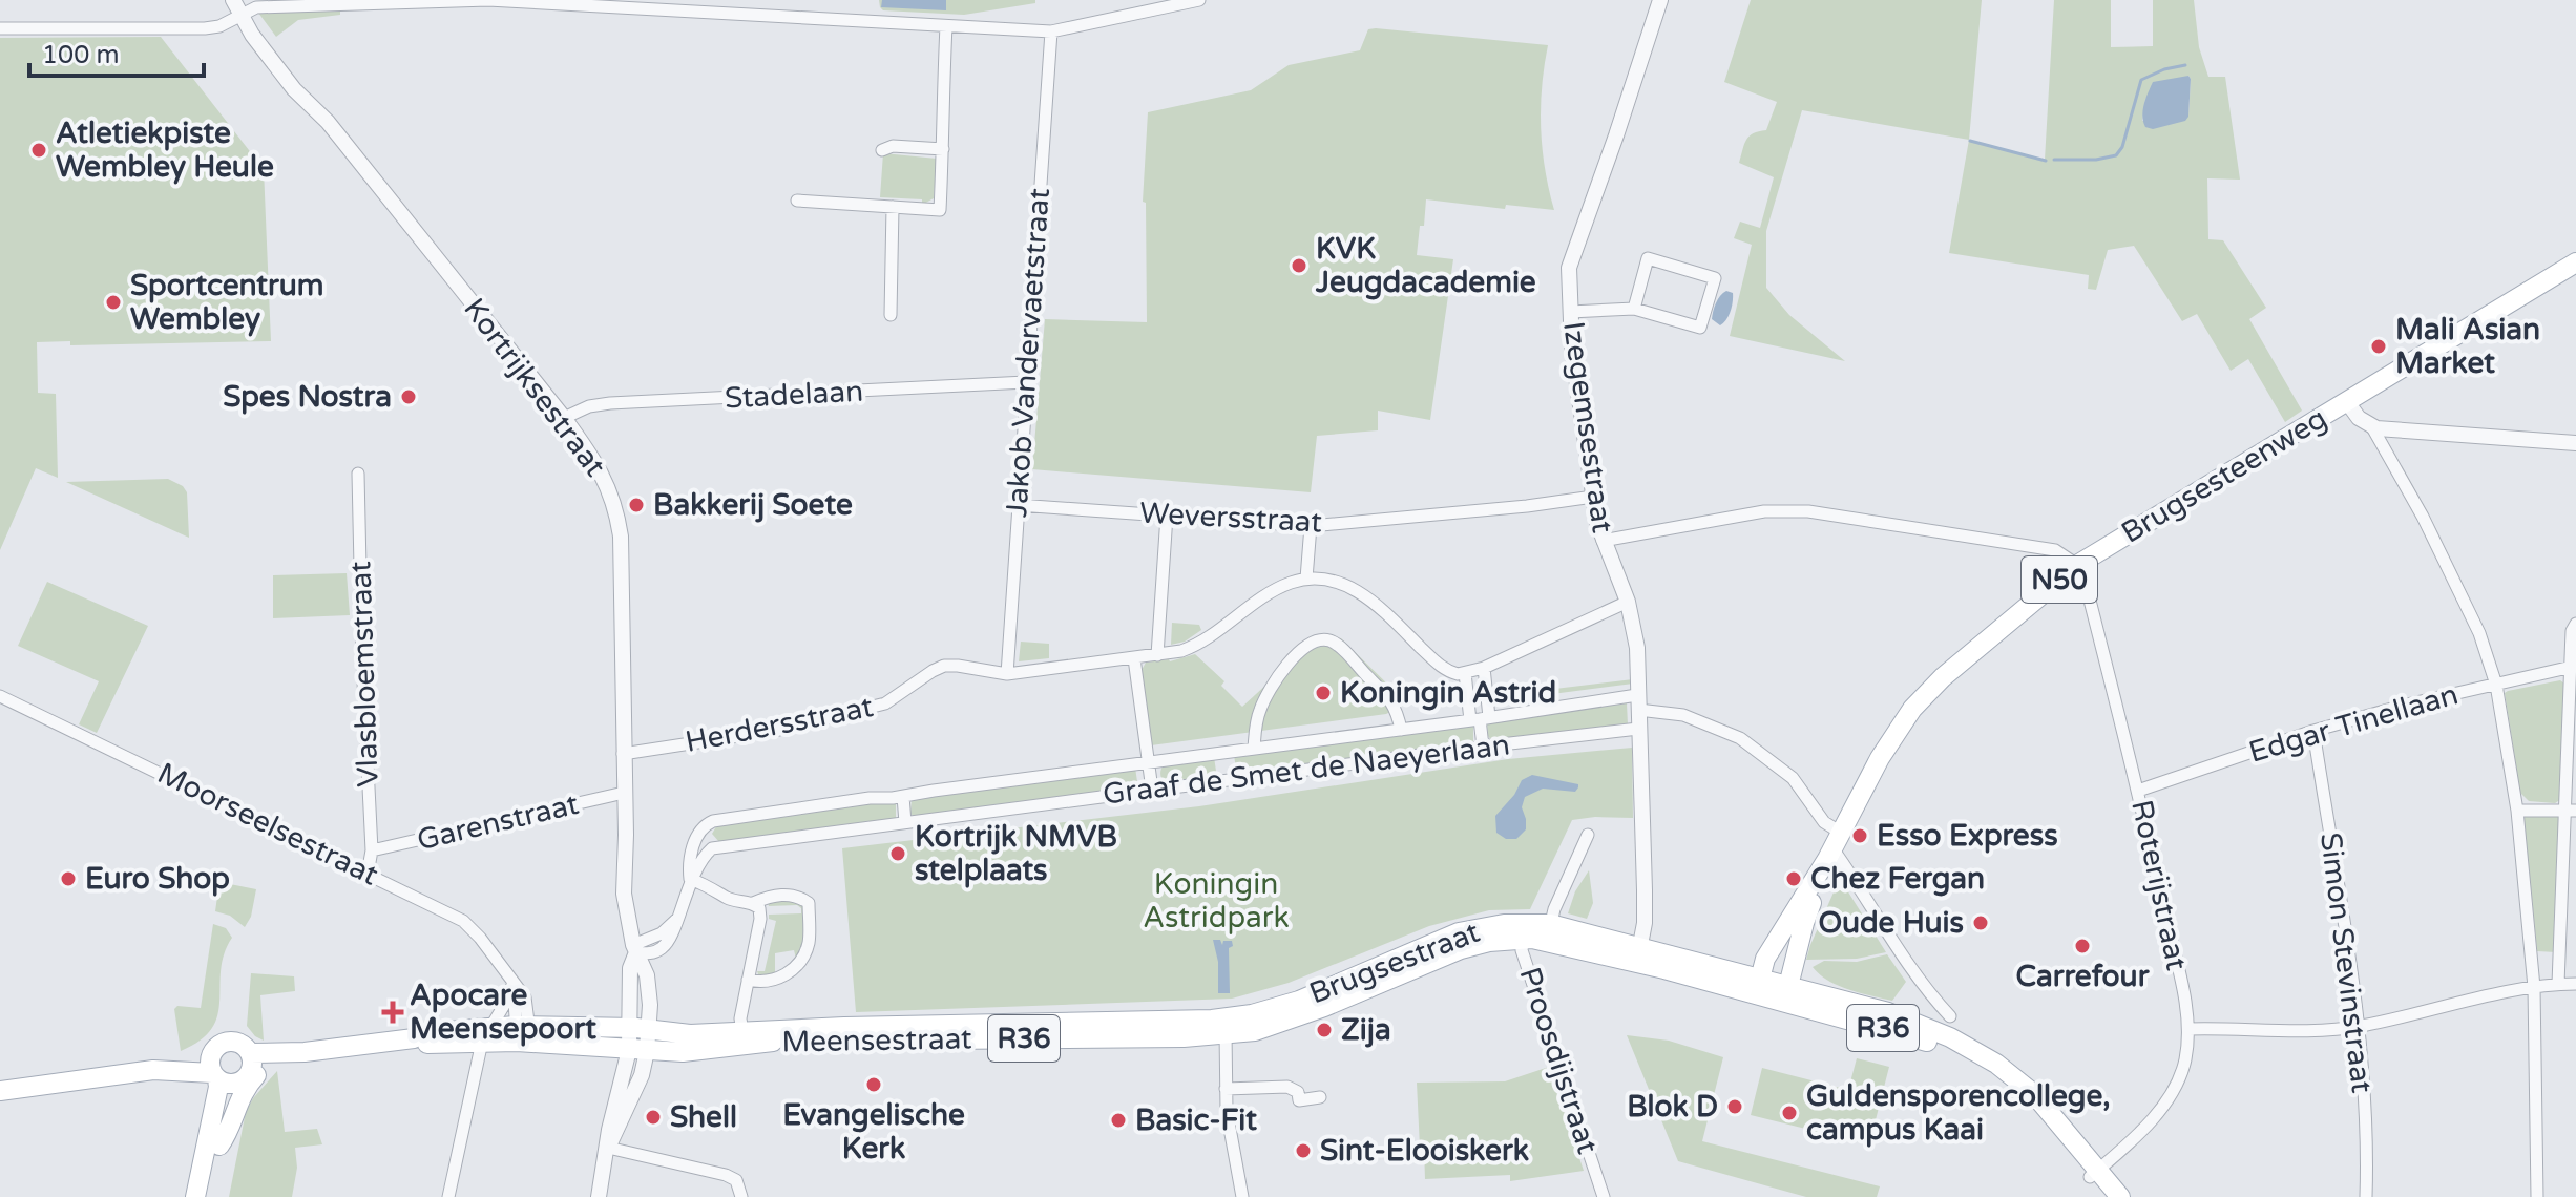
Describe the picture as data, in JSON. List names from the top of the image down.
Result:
{
  "streets": {
    "main road": [
      "Brugsesteenweg",
      "N50",
      "Brugsestraat",
      "R36",
      "Meensestraat"
    ],
    "street": [
      "Jakob Vandervaetstraat",
      "Kortrijksestraat",
      "Stadelaan",
      "Izegemsestraat",
      "Weversstraat",
      "Vlasbloemstraat",
      "Edgar Tinellaan",
      "Herdersstraat",
      "Graaf de Smet de Naeyerlaan",
      "Garenstraat",
      "Moorseelsestraat",
      "Roterijstraat",
      "Simon Stevinstraat",
      "Proosdijstraat"
    ]
  },
  "crossings": [
    ["Jakob Vandervaetstraat", "Stadelaan"],
    ["Jakob Vandervaetstraat", "Weversstraat"],
    ["Jakob Vandervaetstraat", "Herdersstraat"],
    ["Kortrijksestraat", "Stadelaan"],
    ["Kortrijksestraat", "Herdersstraat"],
    ["Kortrijksestraat", "Graaf de Smet de Naeyerlaan"],
    ["Kortrijksestraat", "Garenstraat"],
    ["Kortrijksestraat", "R36"],
    ["Kortrijksestraat", "Meensestraat"],
    ["Izegemsestraat", "Weversstraat"],
    ["Izegemsestraat", "Graaf de Smet de Naeyerlaan"],
    ["Izegemsestraat", "Brugsestraat"],
    ["Brugsesteenweg", "Graaf de Smet de Naeyerlaan"],
    ["Brugsesteenweg", "Roterijstraat"],
    ["Brugsesteenweg", "Brugsestraat"],
    ["Brugsesteenweg", "R36"],
    ["Vlasbloemstraat", "Garenstraat"],
    ["Vlasbloemstraat", "Moorseelsestraat"],
    ["Edgar Tinellaan", "Roterijstraat"],
    ["Edgar Tinellaan", "Simon Stevinstraat"],
    ["Moorseelsestraat", "R36"],
    ["Roterijstraat", "R36"],
    ["Brugsestraat", "R36"],
    ["Brugsestraat", "Meensestraat"],
    ["Brugsestraat", "Proosdijstraat"],
    ["R36", "Meensestraat"]
  ],
  "parks": ["Koningin Astridpark"],
  "places": {
    "other": [
      "Atletiekpiste Wembley Heule",
      "KVK Jeugdacademie",
      "Sportcentrum Wembley",
      "Mali Asian Market",
      "Spes Nostra",
      "Bakkerij Soete",
      "Koningin Astrid",
      "Esso Express",
      "Kortrijk NMVB stelplaats",
      "Euro Shop",
      "Chez Fergan",
      "Oude Huis",
      "Carrefour",
      "Zija",
      "Evangelische Kerk",
      "Blok D",
      "Guldensporencollege, campus Kaai",
      "Shell",
      "Basic-Fit",
      "Sint-Elooiskerk"
    ],
    "health": ["Apocare Meensepoort"]
  },
  "scale_bar": "100 m"
}
